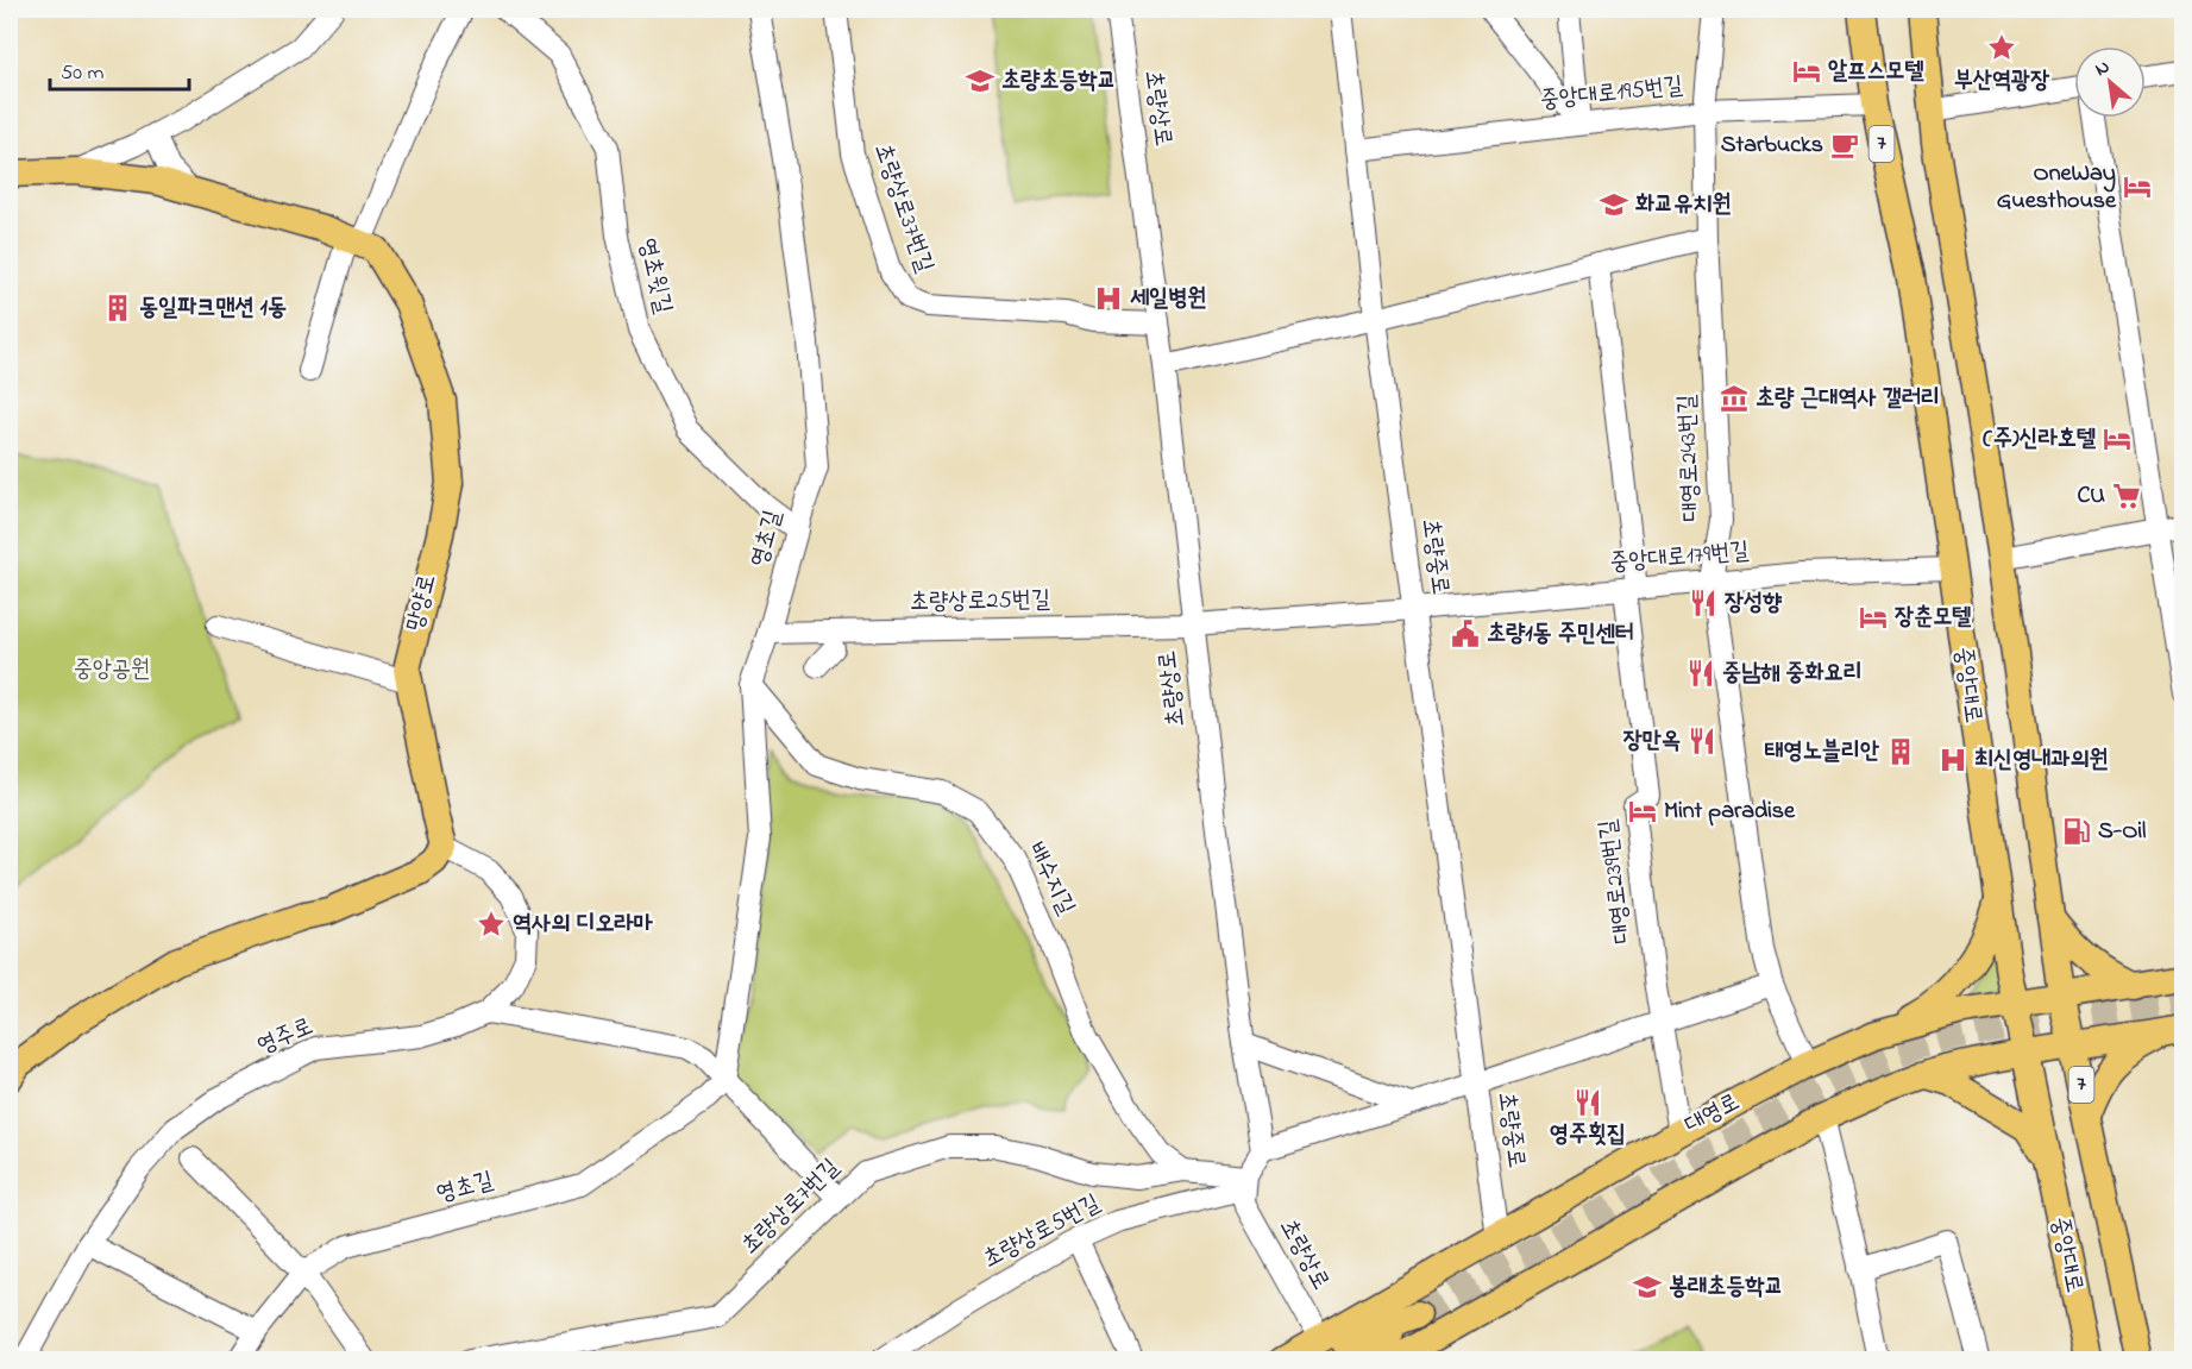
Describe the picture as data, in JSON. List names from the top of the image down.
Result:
{
  "streets": {
    "main road": [
      "7",
      "망양로",
      "중앙대로",
      "대영로"
    ],
    "street": [
      "중앙대로195번길",
      "초량상로",
      "초량상로37번길",
      "영초윗길",
      "대영로243번길",
      "영초길",
      "초량중로",
      "중앙대로179번길",
      "초량상로25번길",
      "배수지길",
      "대영로239번길",
      "영주로",
      "초량상로7번길",
      "초량상로5번길"
    ]
  },
  "crossings": [
    ["중앙대로195번길", "대영로243번길"],
    ["중앙대로195번길", "초량중로"],
    ["중앙대로195번길", "중앙대로"],
    ["초량상로", "초량상로37번길"],
    ["초량상로", "중앙대로179번길"],
    ["초량상로", "초량상로25번길"],
    ["초량상로", "대영로"],
    ["초량상로", "초량상로7번길"],
    ["초량상로", "초량상로5번길"],
    ["영초윗길", "영초길"],
    ["대영로243번길", "중앙대로179번길"],
    ["대영로243번길", "대영로"],
    ["영초길", "초량상로25번길"],
    ["영초길", "배수지길"],
    ["초량중로", "중앙대로179번길"],
    ["초량중로", "대영로"],
    ["중앙대로179번길", "초량상로25번길"],
    ["중앙대로179번길", "중앙대로"],
    ["중앙대로179번길", "대영로239번길"],
    ["망양로", "영주로"],
    ["중앙대로", "대영로"],
    ["배수지길", "초량상로7번길"],
    ["대영로239번길", "대영로"],
    ["초량상로7번길", "초량상로5번길"]
  ],
  "parks": ["중앙공원"],
  "places": {
    "place": ["부산역광장", "역사의 디오라마"],
    "hotel": [
      "알프스모텔",
      "OneWay Guesthouse",
      "(주)신라호텔",
      "장춘모텔",
      "Mint paradise"
    ],
    "school or university": ["초량초등학교", "화교유치원", "봉래초등학교"],
    "cafe": ["Starbucks"],
    "hospital": ["세일병원", "최신영내과의원"],
    "building": ["동일파크맨션 1동", "태영노블리안"],
    "museum": ["초량 근대역사 갤러리"],
    "supermarket": ["CU"],
    "restaurant": [
      "장성향",
      "중남해 중화요리",
      "장만옥",
      "영주횟집"
    ],
    "public building": ["초량1동 주민센터"],
    "fuel station": ["S-Oil"]
  },
  "scale_bar": "50 m",
  "north": "top left"
}
